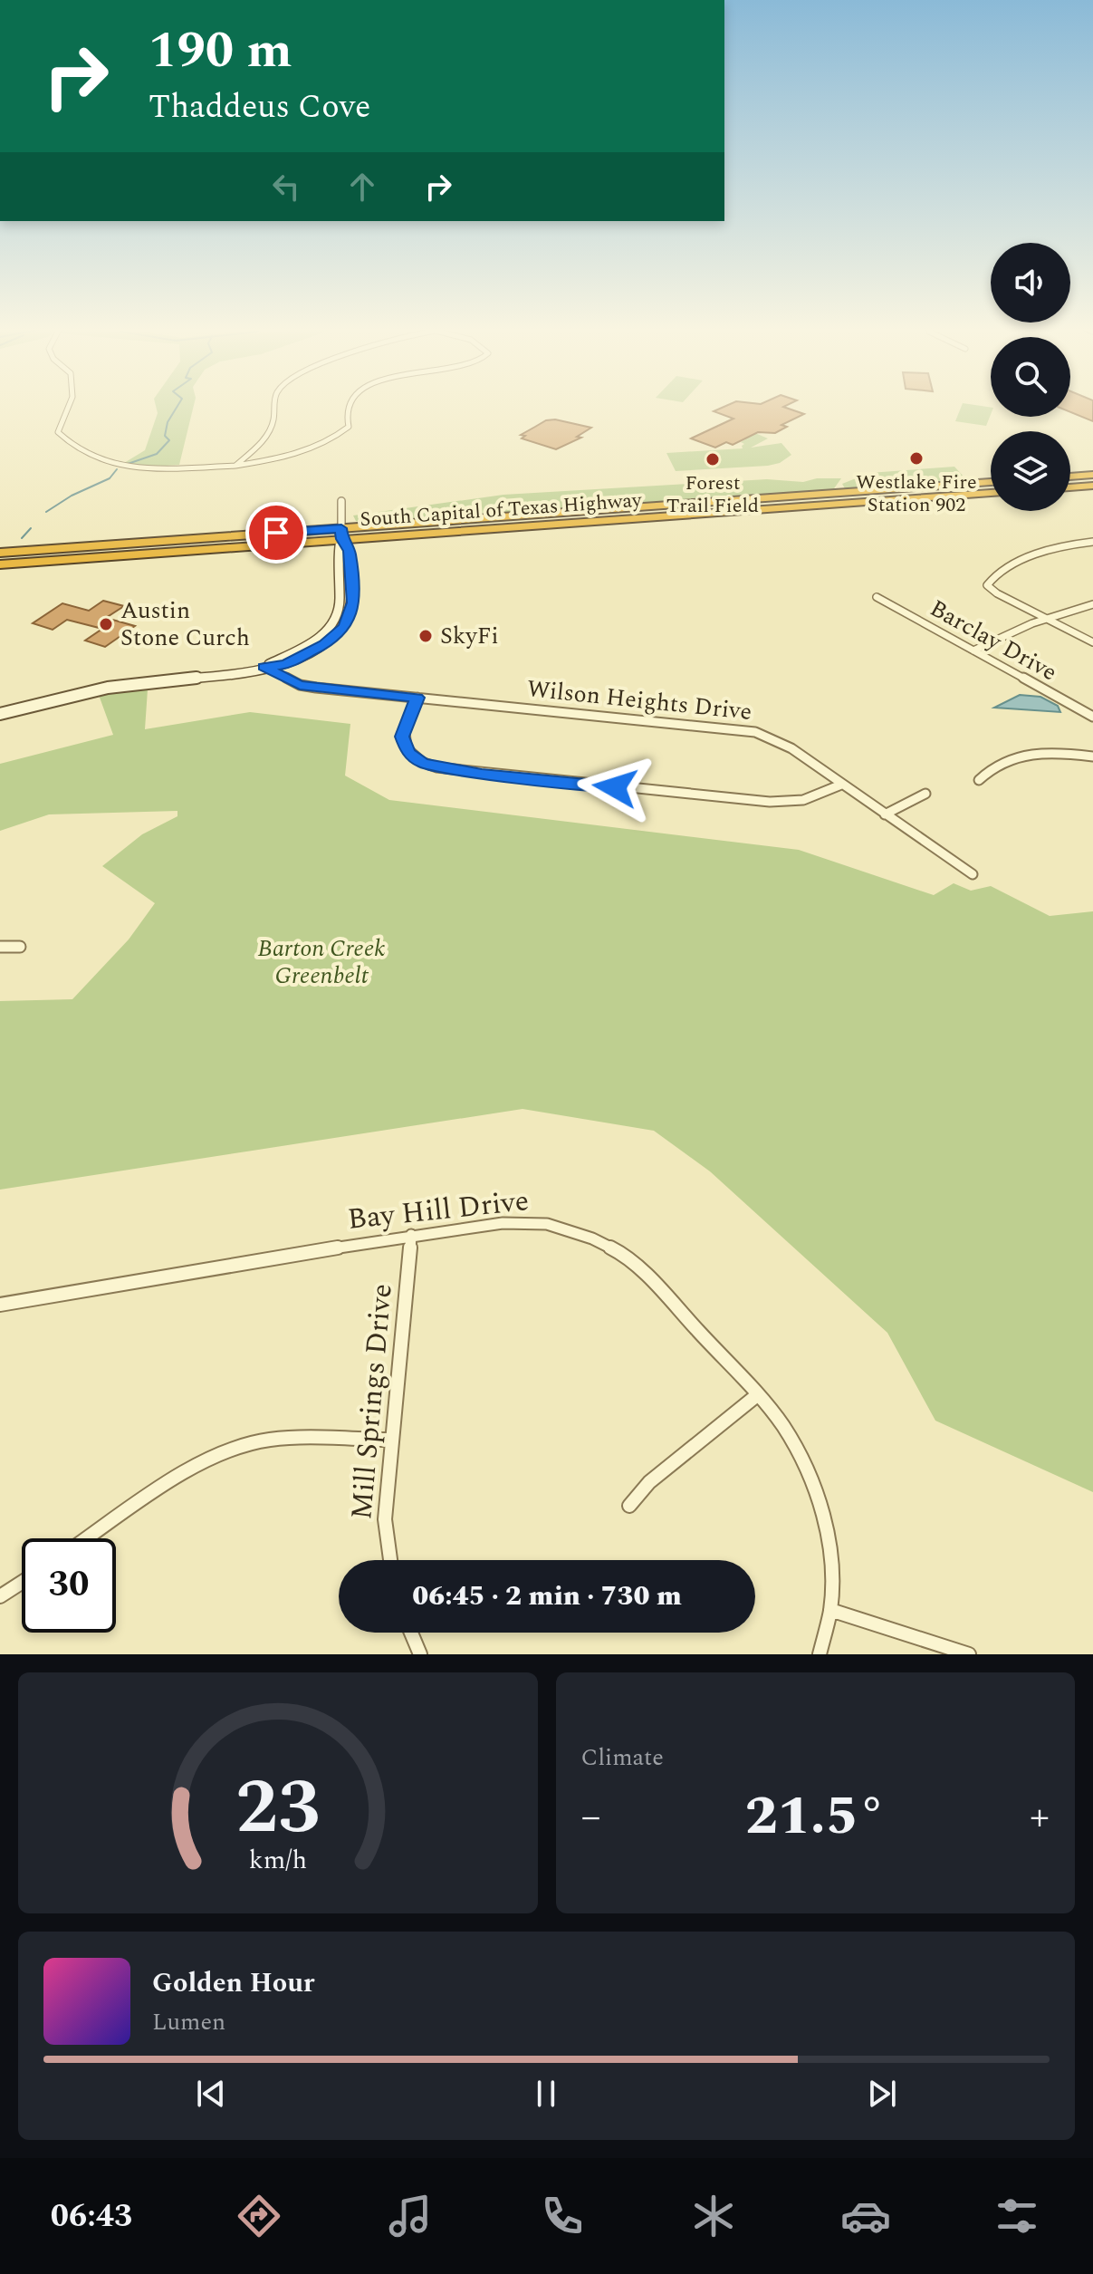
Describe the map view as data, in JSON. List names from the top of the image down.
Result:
{
  "streets": {
    "highway": ["South Capital of Texas Highway"],
    "street": [
      "Barclay Drive",
      "Wilson Heights Drive",
      "Bay Hill Drive",
      "Mill Springs Drive"
    ]
  },
  "crossings": [
    ["Bay Hill Drive", "Mill Springs Drive"]
  ],
  "parks": ["Barton Creek Greenbelt"],
  "places": [
    "Westlake Fire Station 902",
    "Forest Trail Field",
    "Austin Stone Curch",
    "SkyFi"
  ],
  "page": {
    "turn": ["190 m", "Thaddeus Cove"],
    "limit": "30",
    "trip": "06:45 · 2 min · 730 m",
    "tile": "Climate",
    "heat": ["−", "21.5°", "+"],
    "song": ["Golden Hour", "Lumen"],
    "tabs": "06:43",
    "gauge": ["23", "km/h"]
  }
}
